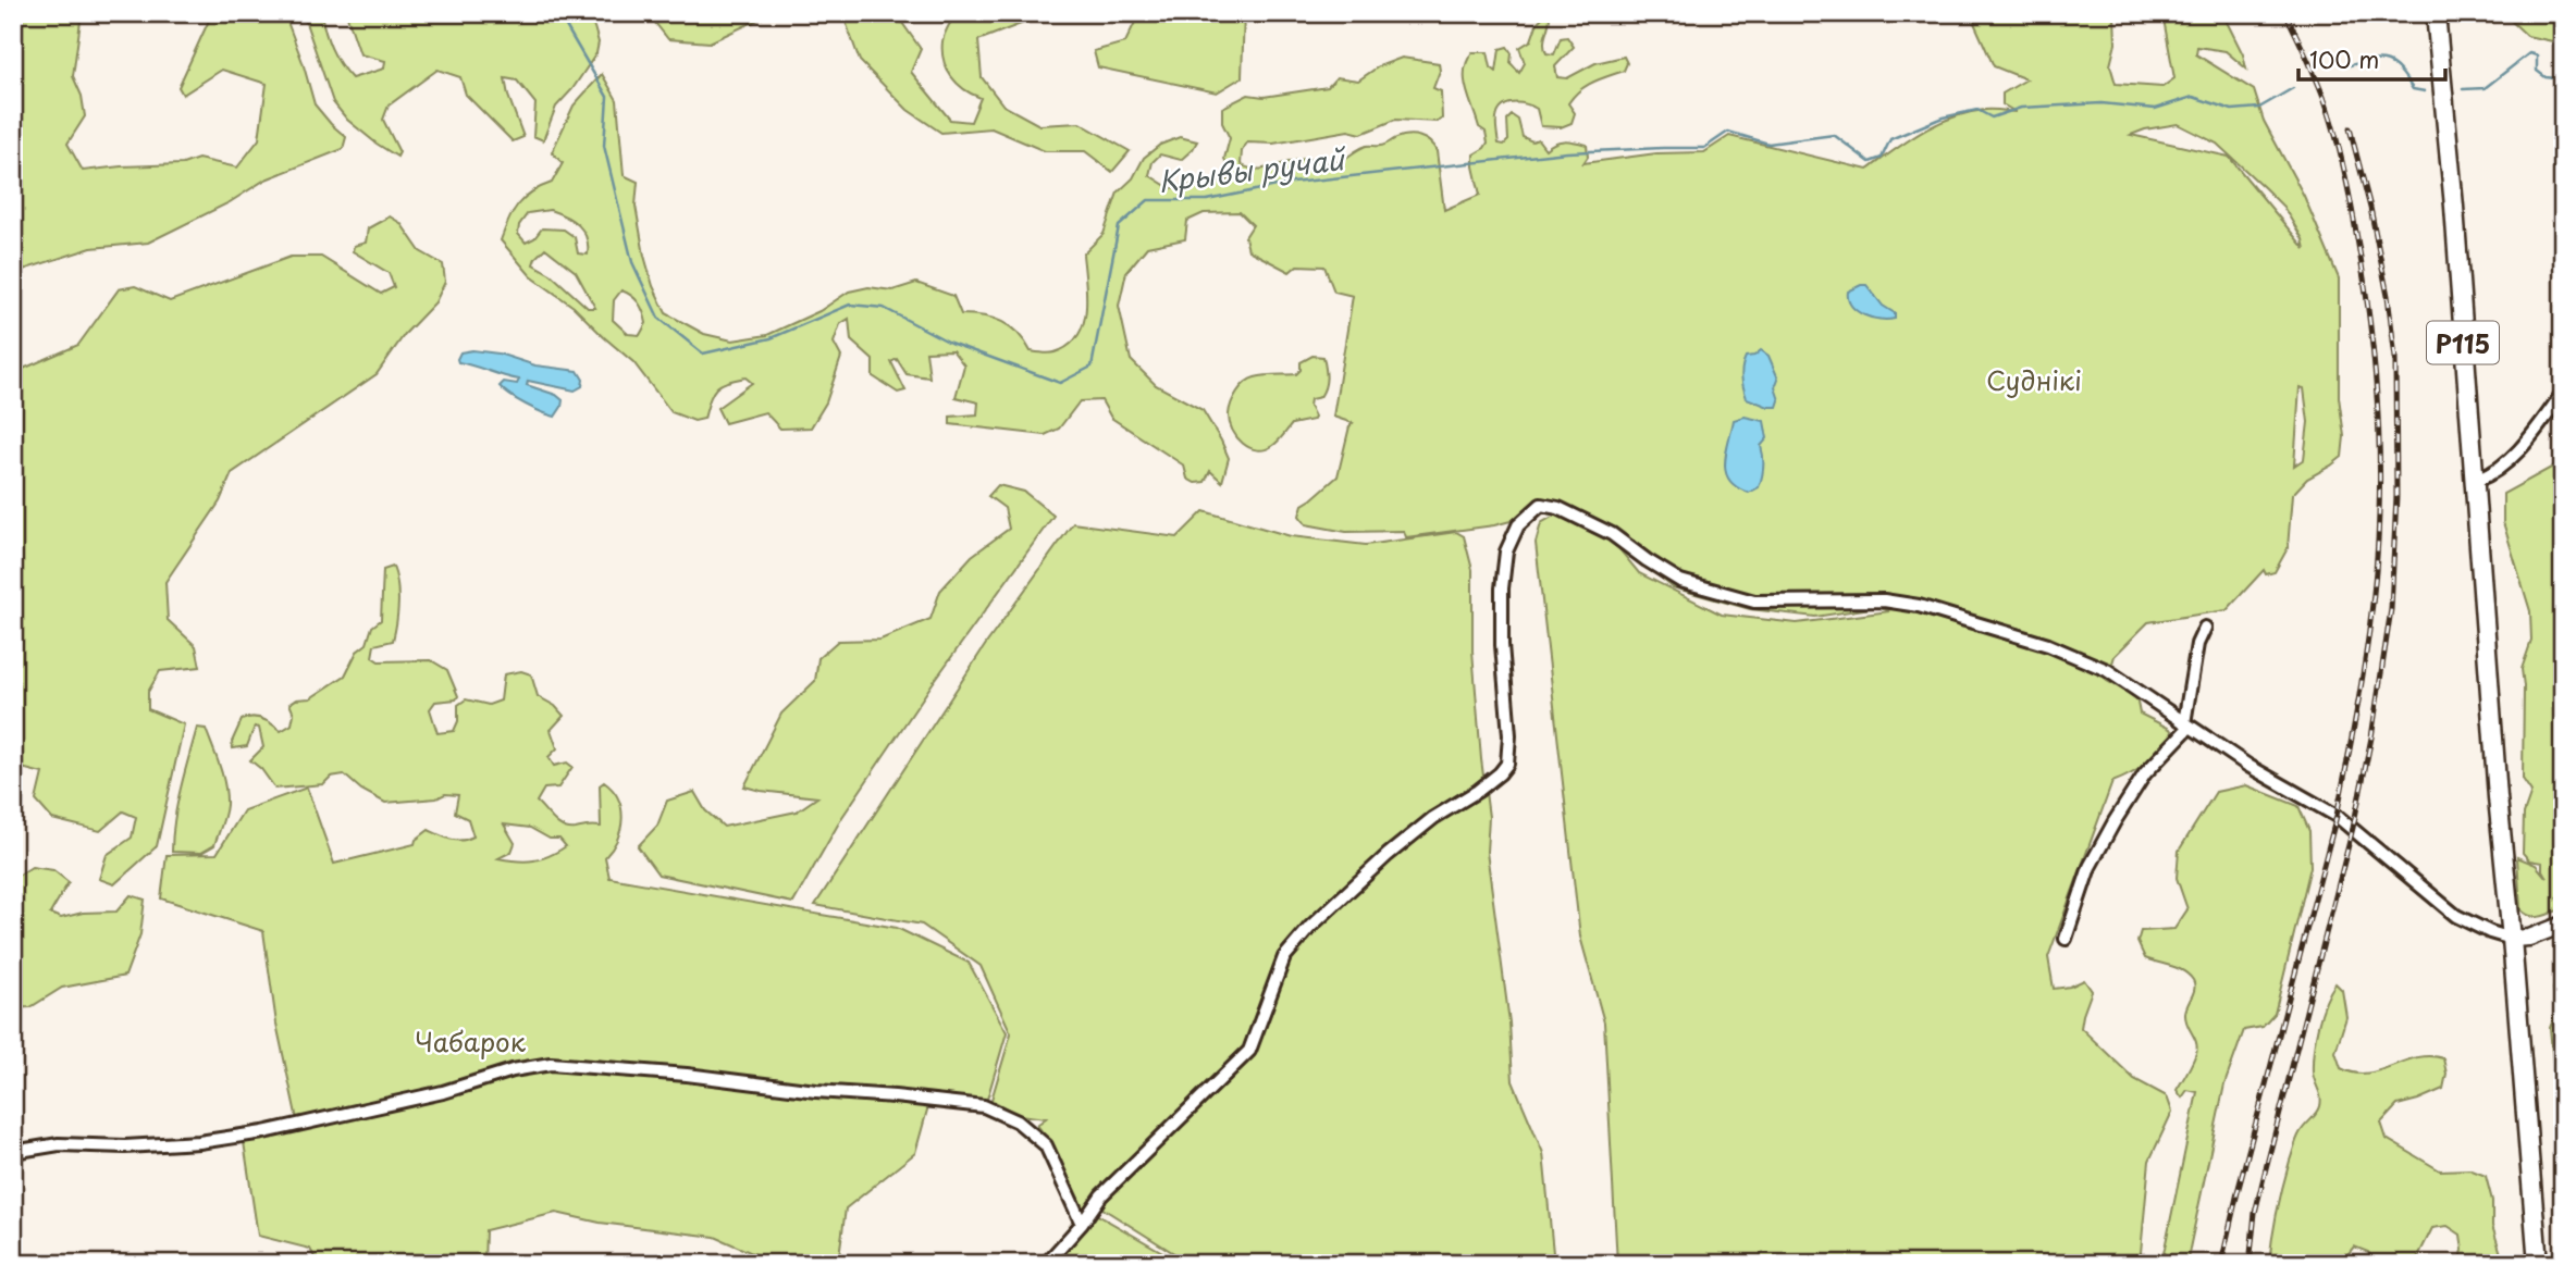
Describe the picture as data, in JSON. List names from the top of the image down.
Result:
{
  "streets": {
    "main road": ["Р115"]
  },
  "water": ["Крывы ручай"],
  "parks": ["Суднікі", "Чабарок"],
  "scale_bar": "100 m"
}
